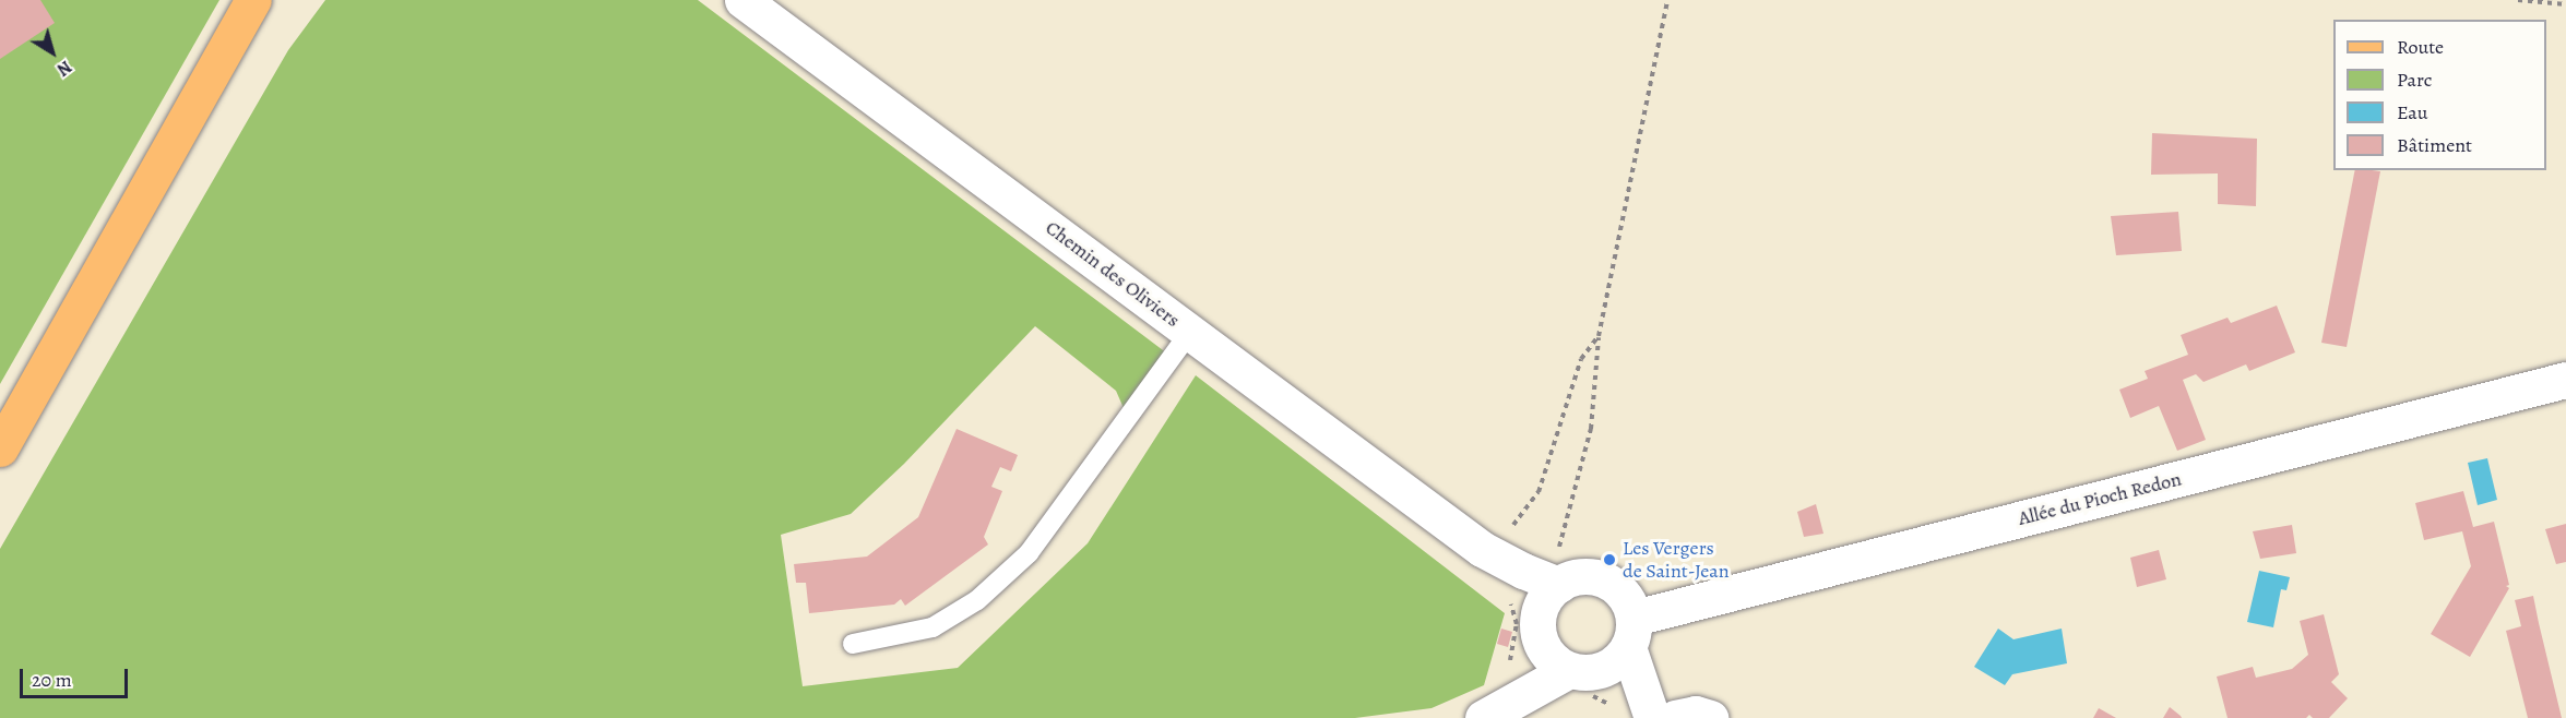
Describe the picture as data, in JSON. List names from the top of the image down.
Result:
{
  "streets": {
    "street": ["Chemin des Oliviers", "Allée du Pioch Redon"]
  },
  "crossings": [
    ["Chemin des Oliviers", "Allée du Pioch Redon"]
  ],
  "places": ["Les Vergers de Saint-Jean"],
  "legend": [
    "Route",
    "Parc",
    "Eau",
    "Bâtiment"
  ],
  "scale_bar": "20 m",
  "north": "bottom right"
}
